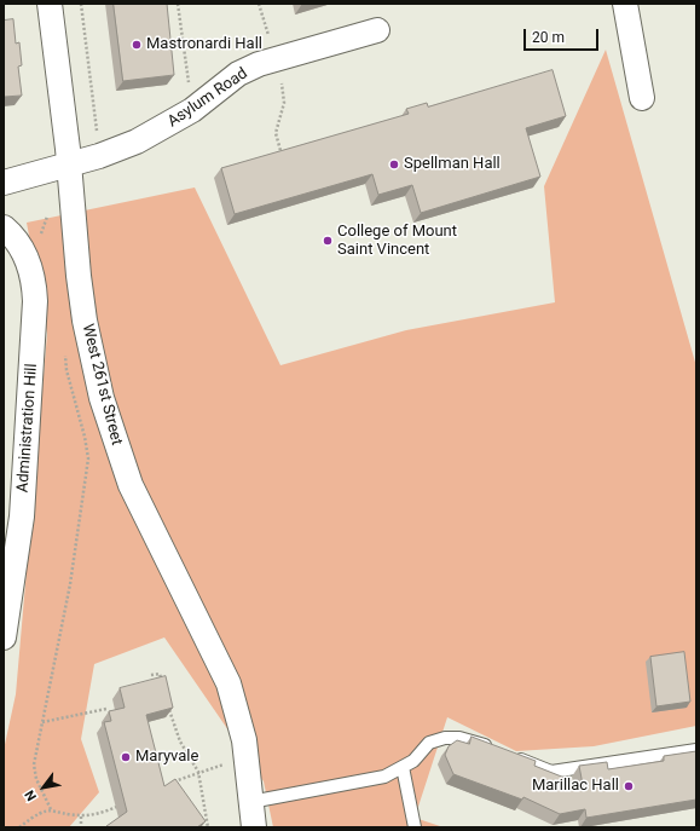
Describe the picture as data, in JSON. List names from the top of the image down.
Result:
{
  "streets": {
    "street": ["Asylum Road", "West 261st Street", "Administration Hill"]
  },
  "crossings": [
    ["Asylum Road", "West 261st Street"]
  ],
  "places": [
    "Mastronardi Hall",
    "Spellman Hall",
    "College of Mount Saint Vincent",
    "Maryvale",
    "Marillac Hall"
  ],
  "scale_bar": "20 m",
  "north": "bottom left"
}
